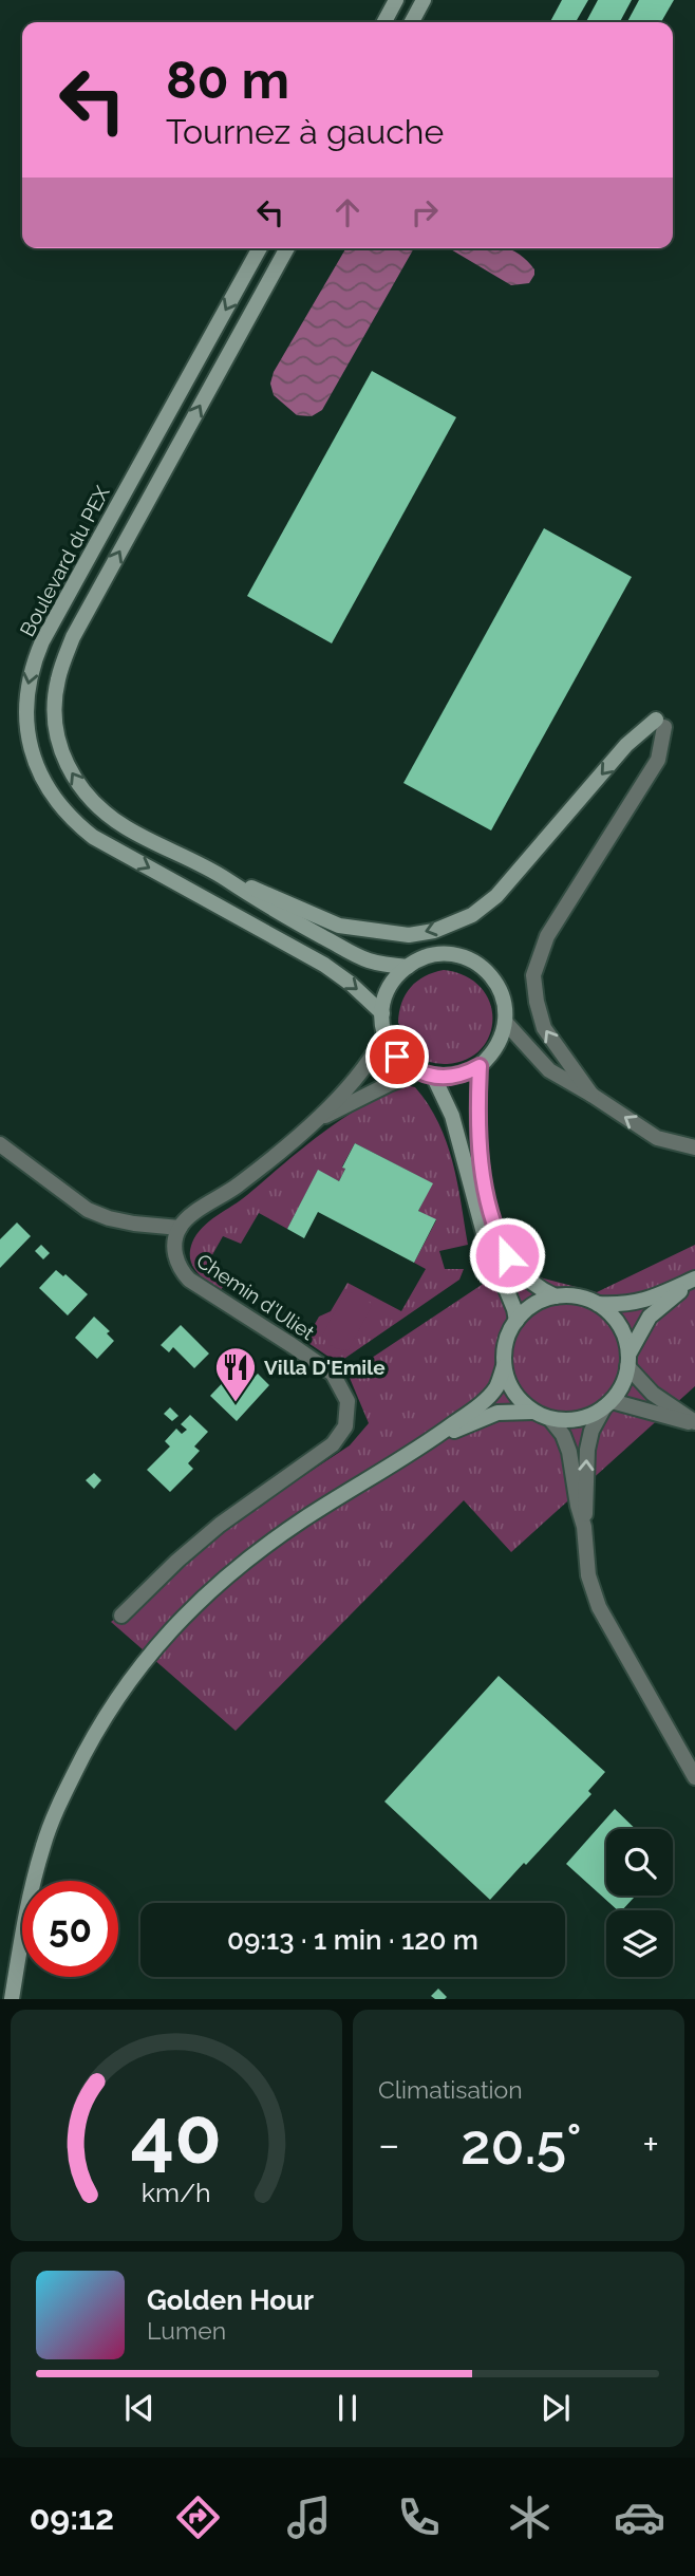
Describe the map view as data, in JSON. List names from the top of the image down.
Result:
{
  "streets": {
    "main road": ["Boulevard du PEX"],
    "street": ["Chemin d'Uliet"]
  },
  "places": {
    "restaurant": ["Villa D'Emile"]
  },
  "page": {
    "turn": ["80 m", "Tournez à gauche"],
    "limit": "50",
    "trip": "09:13 · 1 min · 120 m",
    "tile": "Climatisation",
    "heat": ["−", "20.5°", "+"],
    "song": ["Golden Hour", "Lumen"],
    "tabs": "09:12",
    "gauge": ["40", "km/h"]
  }
}
